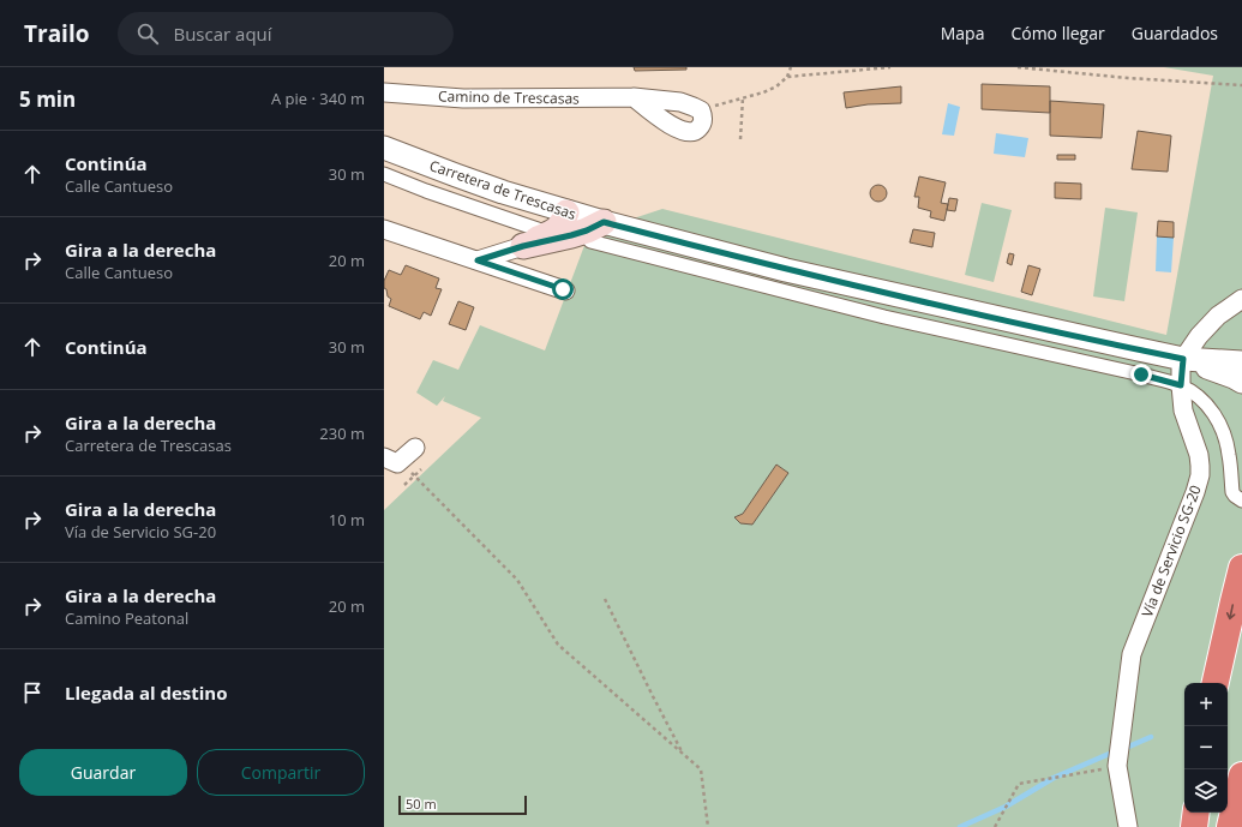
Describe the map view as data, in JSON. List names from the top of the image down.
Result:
{
  "streets": {
    "street": ["Camino de Trescasas", "Carretera de Trescasas", "Vía de Servicio SG-20"]
  },
  "crossings": [
    ["Carretera de Trescasas", "Vía de Servicio SG-20"]
  ],
  "scale_bar": "50 m",
  "page": {
    "header": "Trailo",
    "search": "Buscar aquí",
    "nav": ["Mapa", "Cómo llegar", "Guardados"],
    "heading": ["5 min", "A pie · 340 m"],
    "list": [
      ["Continúa", "Calle Cantueso", "30 m"],
      ["Gira a la derecha", "Calle Cantueso", "20 m"],
      ["Continúa", "30 m"],
      ["Gira a la derecha", "Carretera de Trescasas", "230 m"],
      ["Gira a la derecha", "Vía de Servicio SG-20", "10 m"],
      ["Gira a la derecha", "Camino Peatonal", "20 m"],
      "Llegada al destino"
    ],
    "map_buttons": ["+", "−"],
    "buttons": ["Guardar", "Compartir"],
    "scale": "50 m"
  }
}
